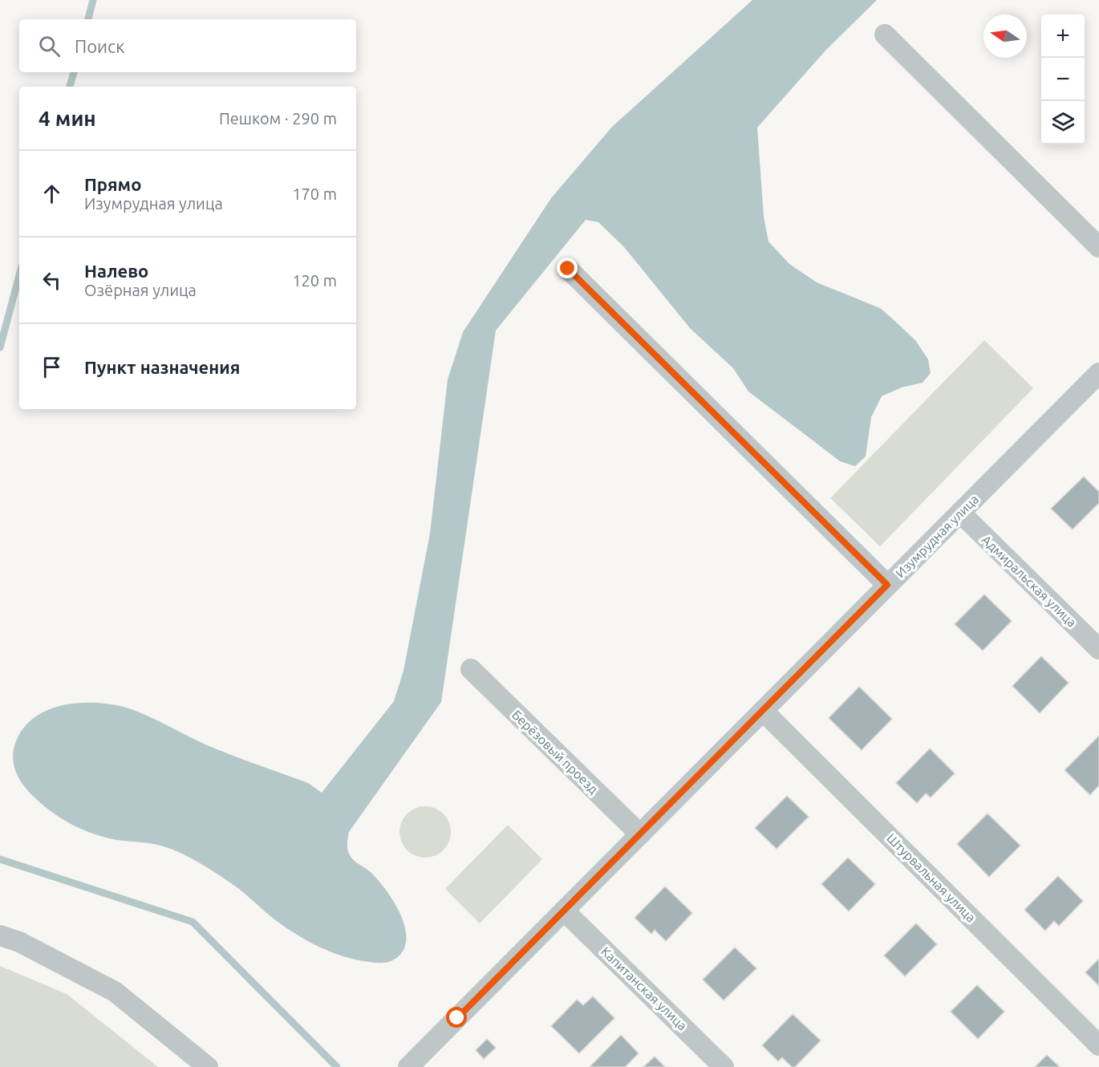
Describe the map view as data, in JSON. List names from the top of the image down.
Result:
{
  "streets": {
    "street": [
      "Изумрудная улица",
      "Адмиральская улица",
      "Берёзовый проезд",
      "Штурвальная улица",
      "Капитанская улица"
    ]
  },
  "crossings": [
    ["Изумрудная улица", "Адмиральская улица"],
    ["Изумрудная улица", "Берёзовый проезд"],
    ["Изумрудная улица", "Штурвальная улица"],
    ["Изумрудная улица", "Капитанская улица"]
  ],
  "north": "left",
  "page": {
    "map_buttons": ["+", "−"],
    "search": "Поиск",
    "heading": ["4 мин", "Пешком · 290 m"],
    "list": [
      ["Прямо", "Изумрудная улица", "170 m"],
      ["Налево", "Озёрная улица", "120 m"],
      "Пункт назначения"
    ]
  }
}
